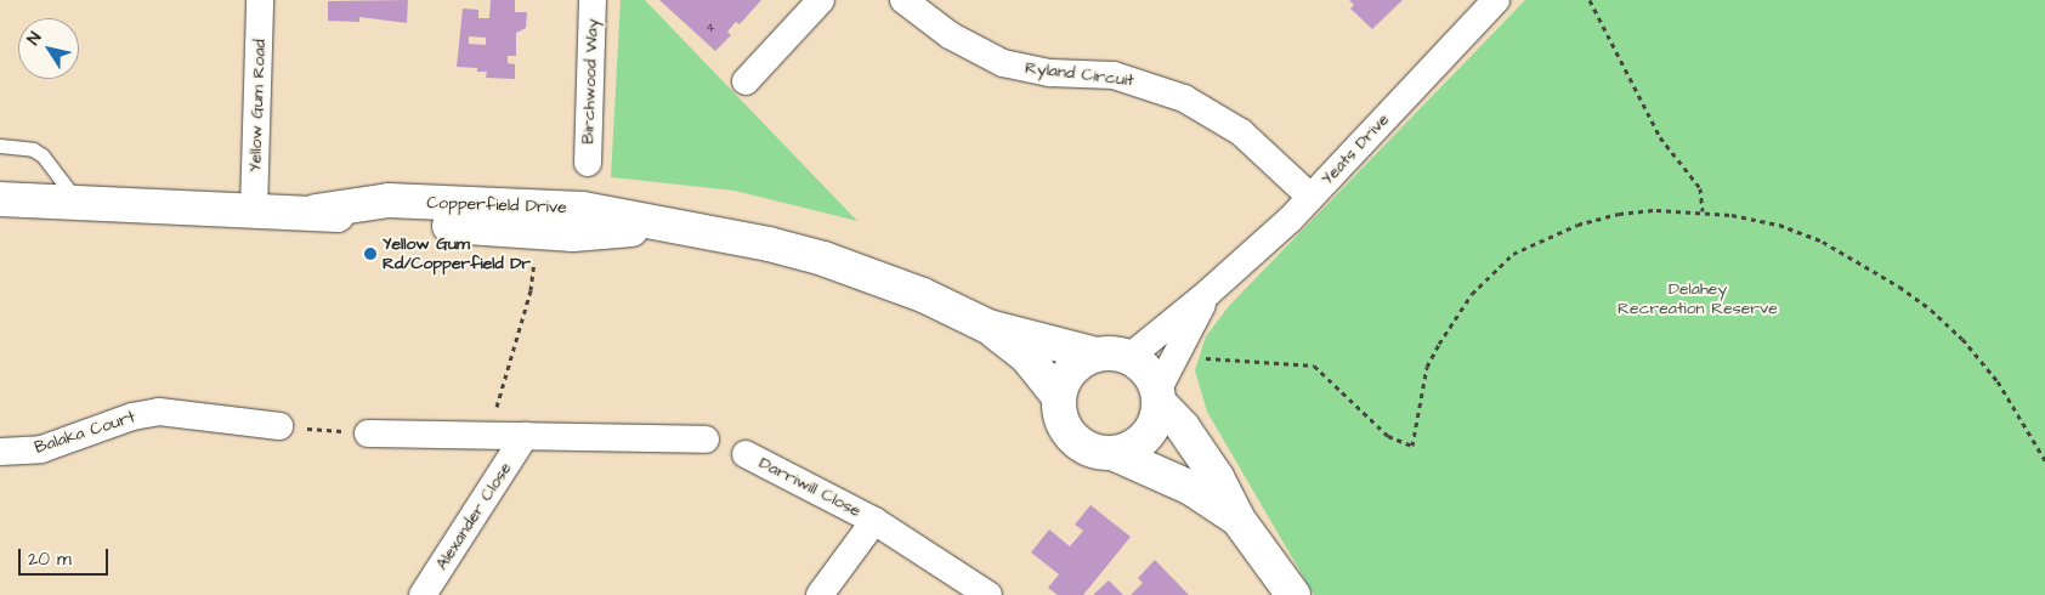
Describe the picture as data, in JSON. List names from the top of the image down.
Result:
{
  "streets": {
    "street": [
      "Ryland Circuit",
      "Birchwood Way",
      "Yellow Gum Road",
      "Yeats Drive",
      "Copperfield Drive",
      "Balaka Court",
      "Darriwill Close",
      "Alexander Close"
    ]
  },
  "crossings": [
    ["Ryland Circuit", "Yeats Drive"],
    ["Yellow Gum Road", "Copperfield Drive"],
    ["Yeats Drive", "Copperfield Drive"]
  ],
  "parks": ["Delahey Recreation Reserve"],
  "places": ["Yellow Gum Rd/Copperfield Dr"],
  "house_numbers": ["4"],
  "scale_bar": "20 m",
  "north": "top left"
}
